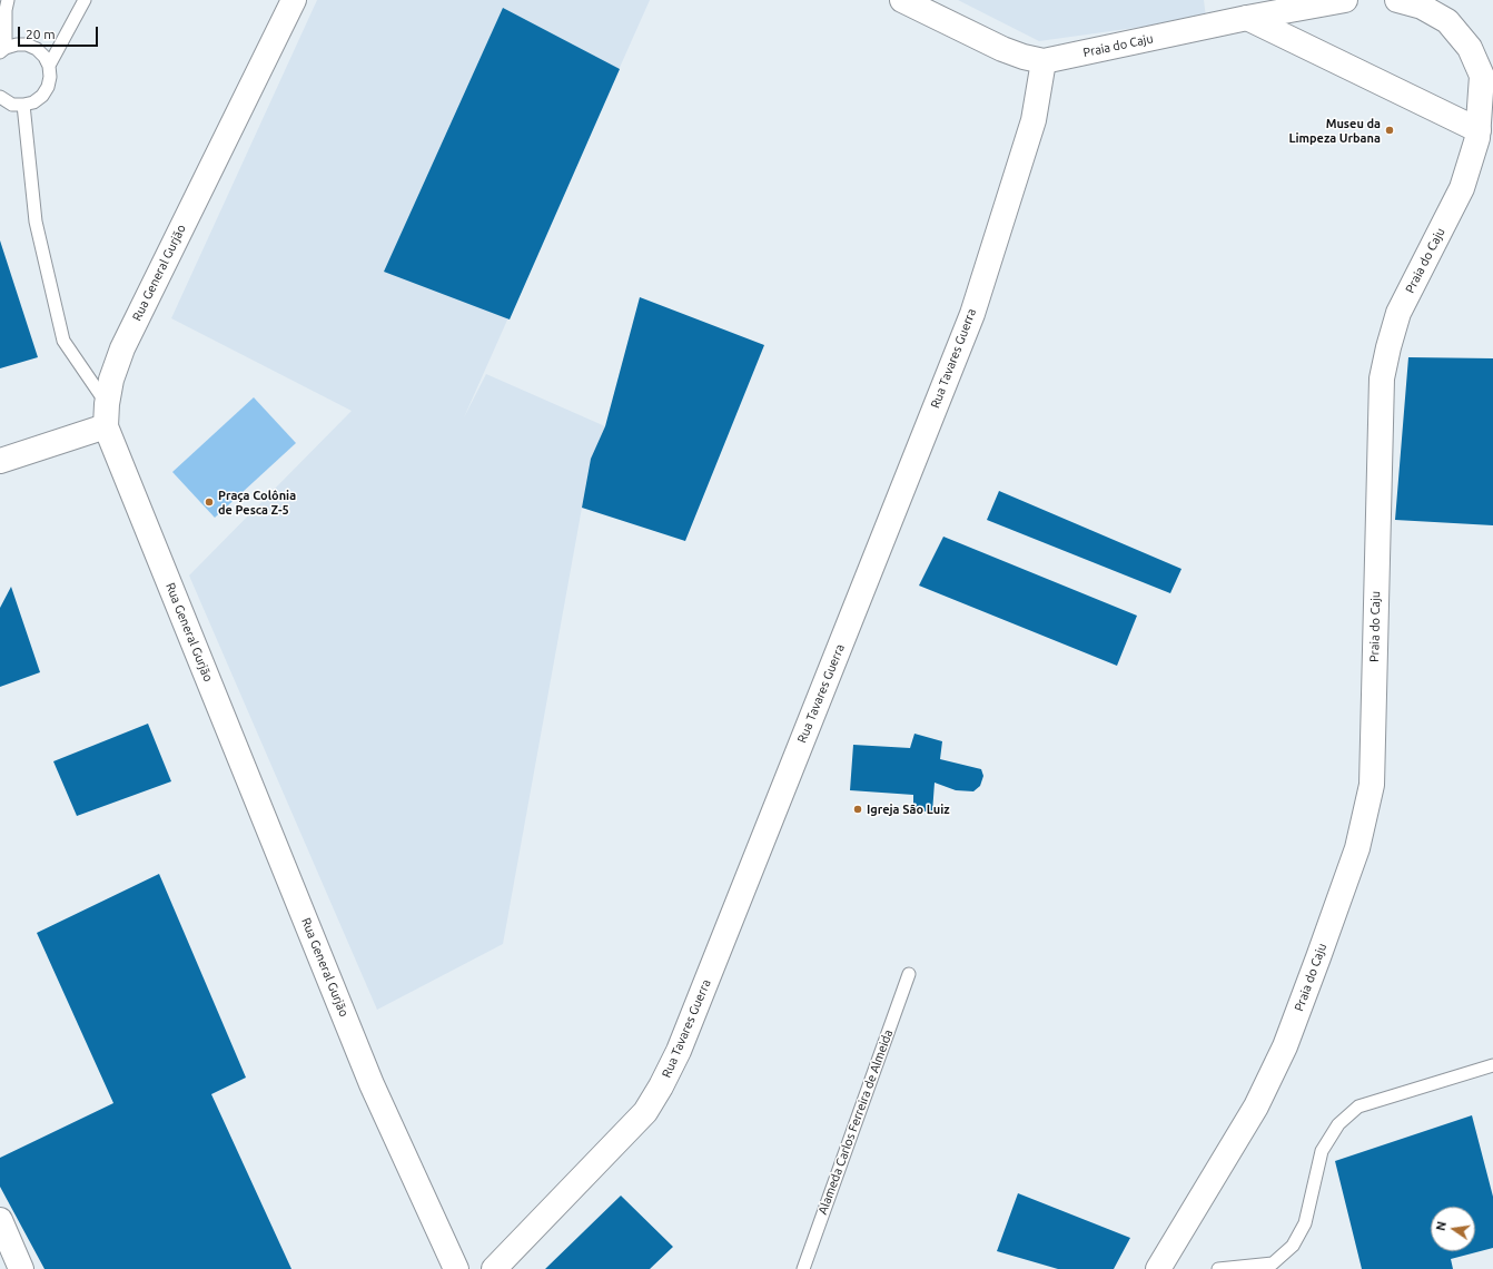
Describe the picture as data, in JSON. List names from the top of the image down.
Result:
{
  "streets": {
    "street": ["Praia do Caju", "Rua General Gurjão", "Rua Tavares Guerra"],
    "lane": ["Alameda Carlos Ferreira de Almeida"]
  },
  "crossings": [
    ["Praia do Caju", "Rua Tavares Guerra"]
  ],
  "places": ["Museu da Limpeza Urbana", "Praça Colônia de Pesca Z-5", "Igreja São Luiz"],
  "scale_bar": "20 m",
  "north": "left"
}
